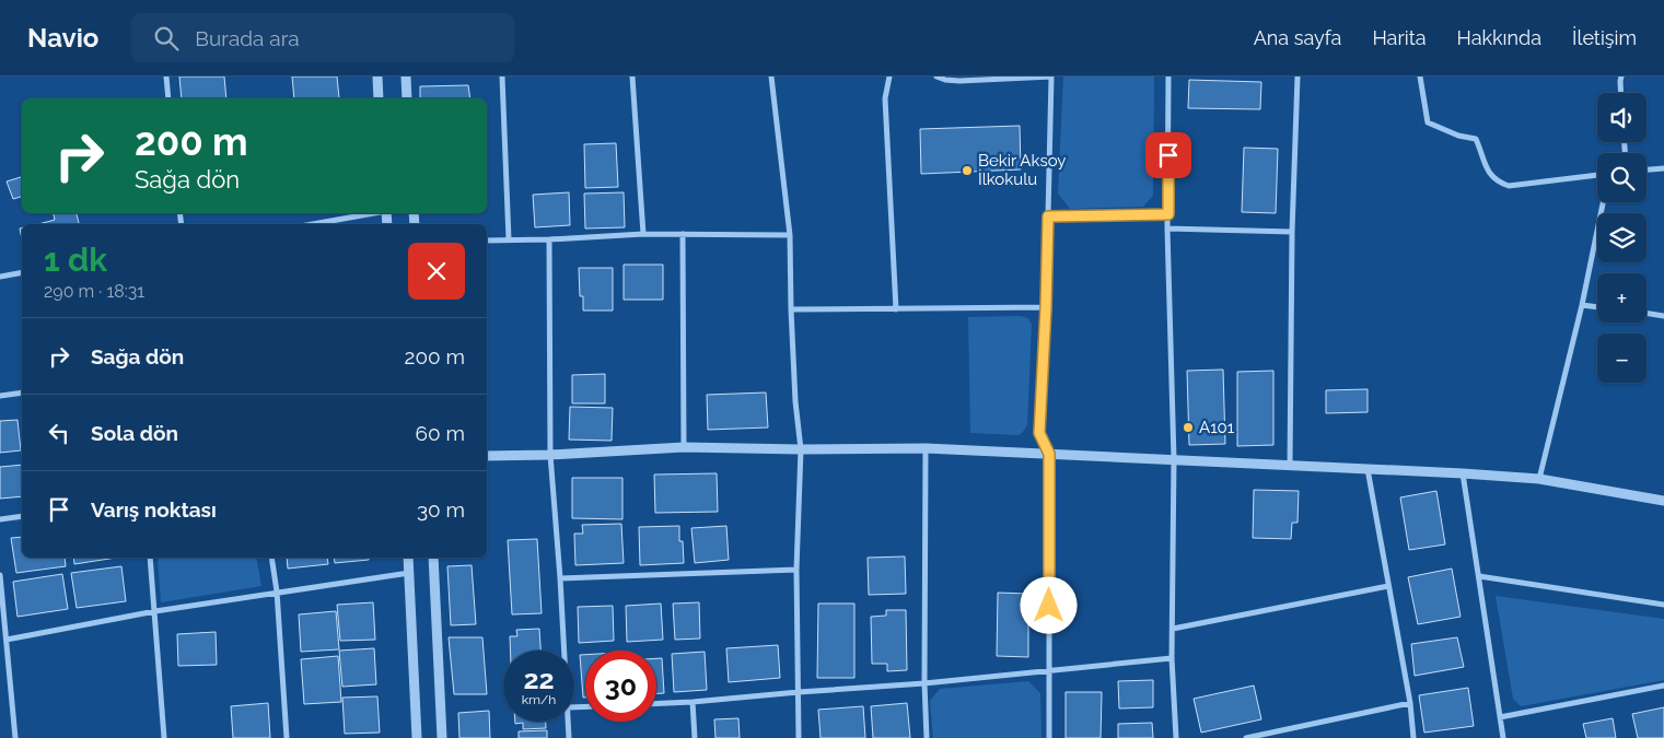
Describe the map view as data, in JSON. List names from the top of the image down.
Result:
{
  "places": ["Bekir Aksoy İlkokulu", "A101"],
  "page": {
    "header": "Navio",
    "search": "Burada ara",
    "nav": [
      "Ana sayfa",
      "Harita",
      "Hakkında",
      "İletişim"
    ],
    "map_buttons": ["+", "−"],
    "turn": ["200 m", "Sağa dön"],
    "heading": ["1 dk", "290 m · 18:31"],
    "list": [
      {
        "name": "Sağa dön",
        "value": "200 m"
      },
      {
        "name": "Sola dön",
        "value": "60 m"
      },
      {
        "name": "Varış noktası",
        "value": "30 m"
      }
    ],
    "speed": "22 km/h",
    "limit": "30"
  }
}
